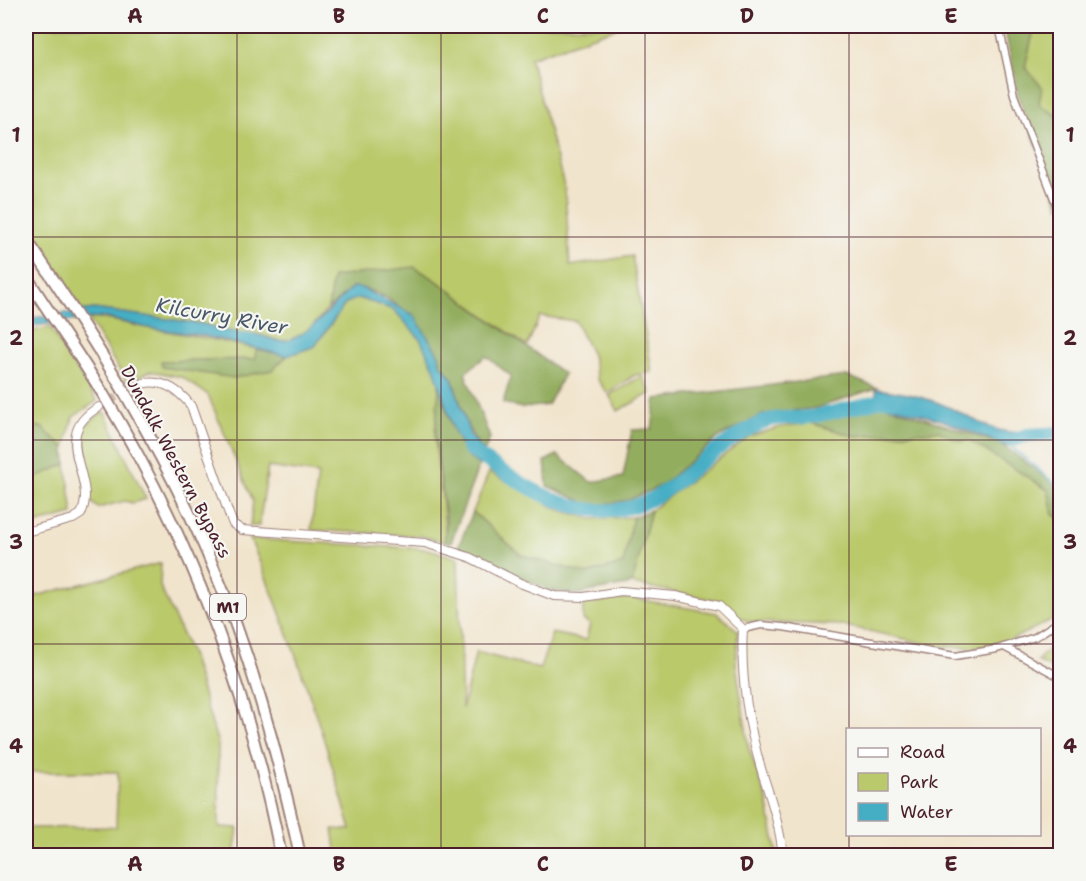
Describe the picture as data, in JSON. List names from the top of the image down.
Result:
{
  "streets": {
    "highway": ["Dundalk Western Bypass", "M1"]
  },
  "water": ["Kilcurry River"],
  "legend": ["Road", "Park", "Water"],
  "grid": {
    "columns": [
      "A",
      "B",
      "C",
      "D",
      "E"
    ],
    "rows": [
      "1",
      "2",
      "3",
      "4"
    ]
  }
}
